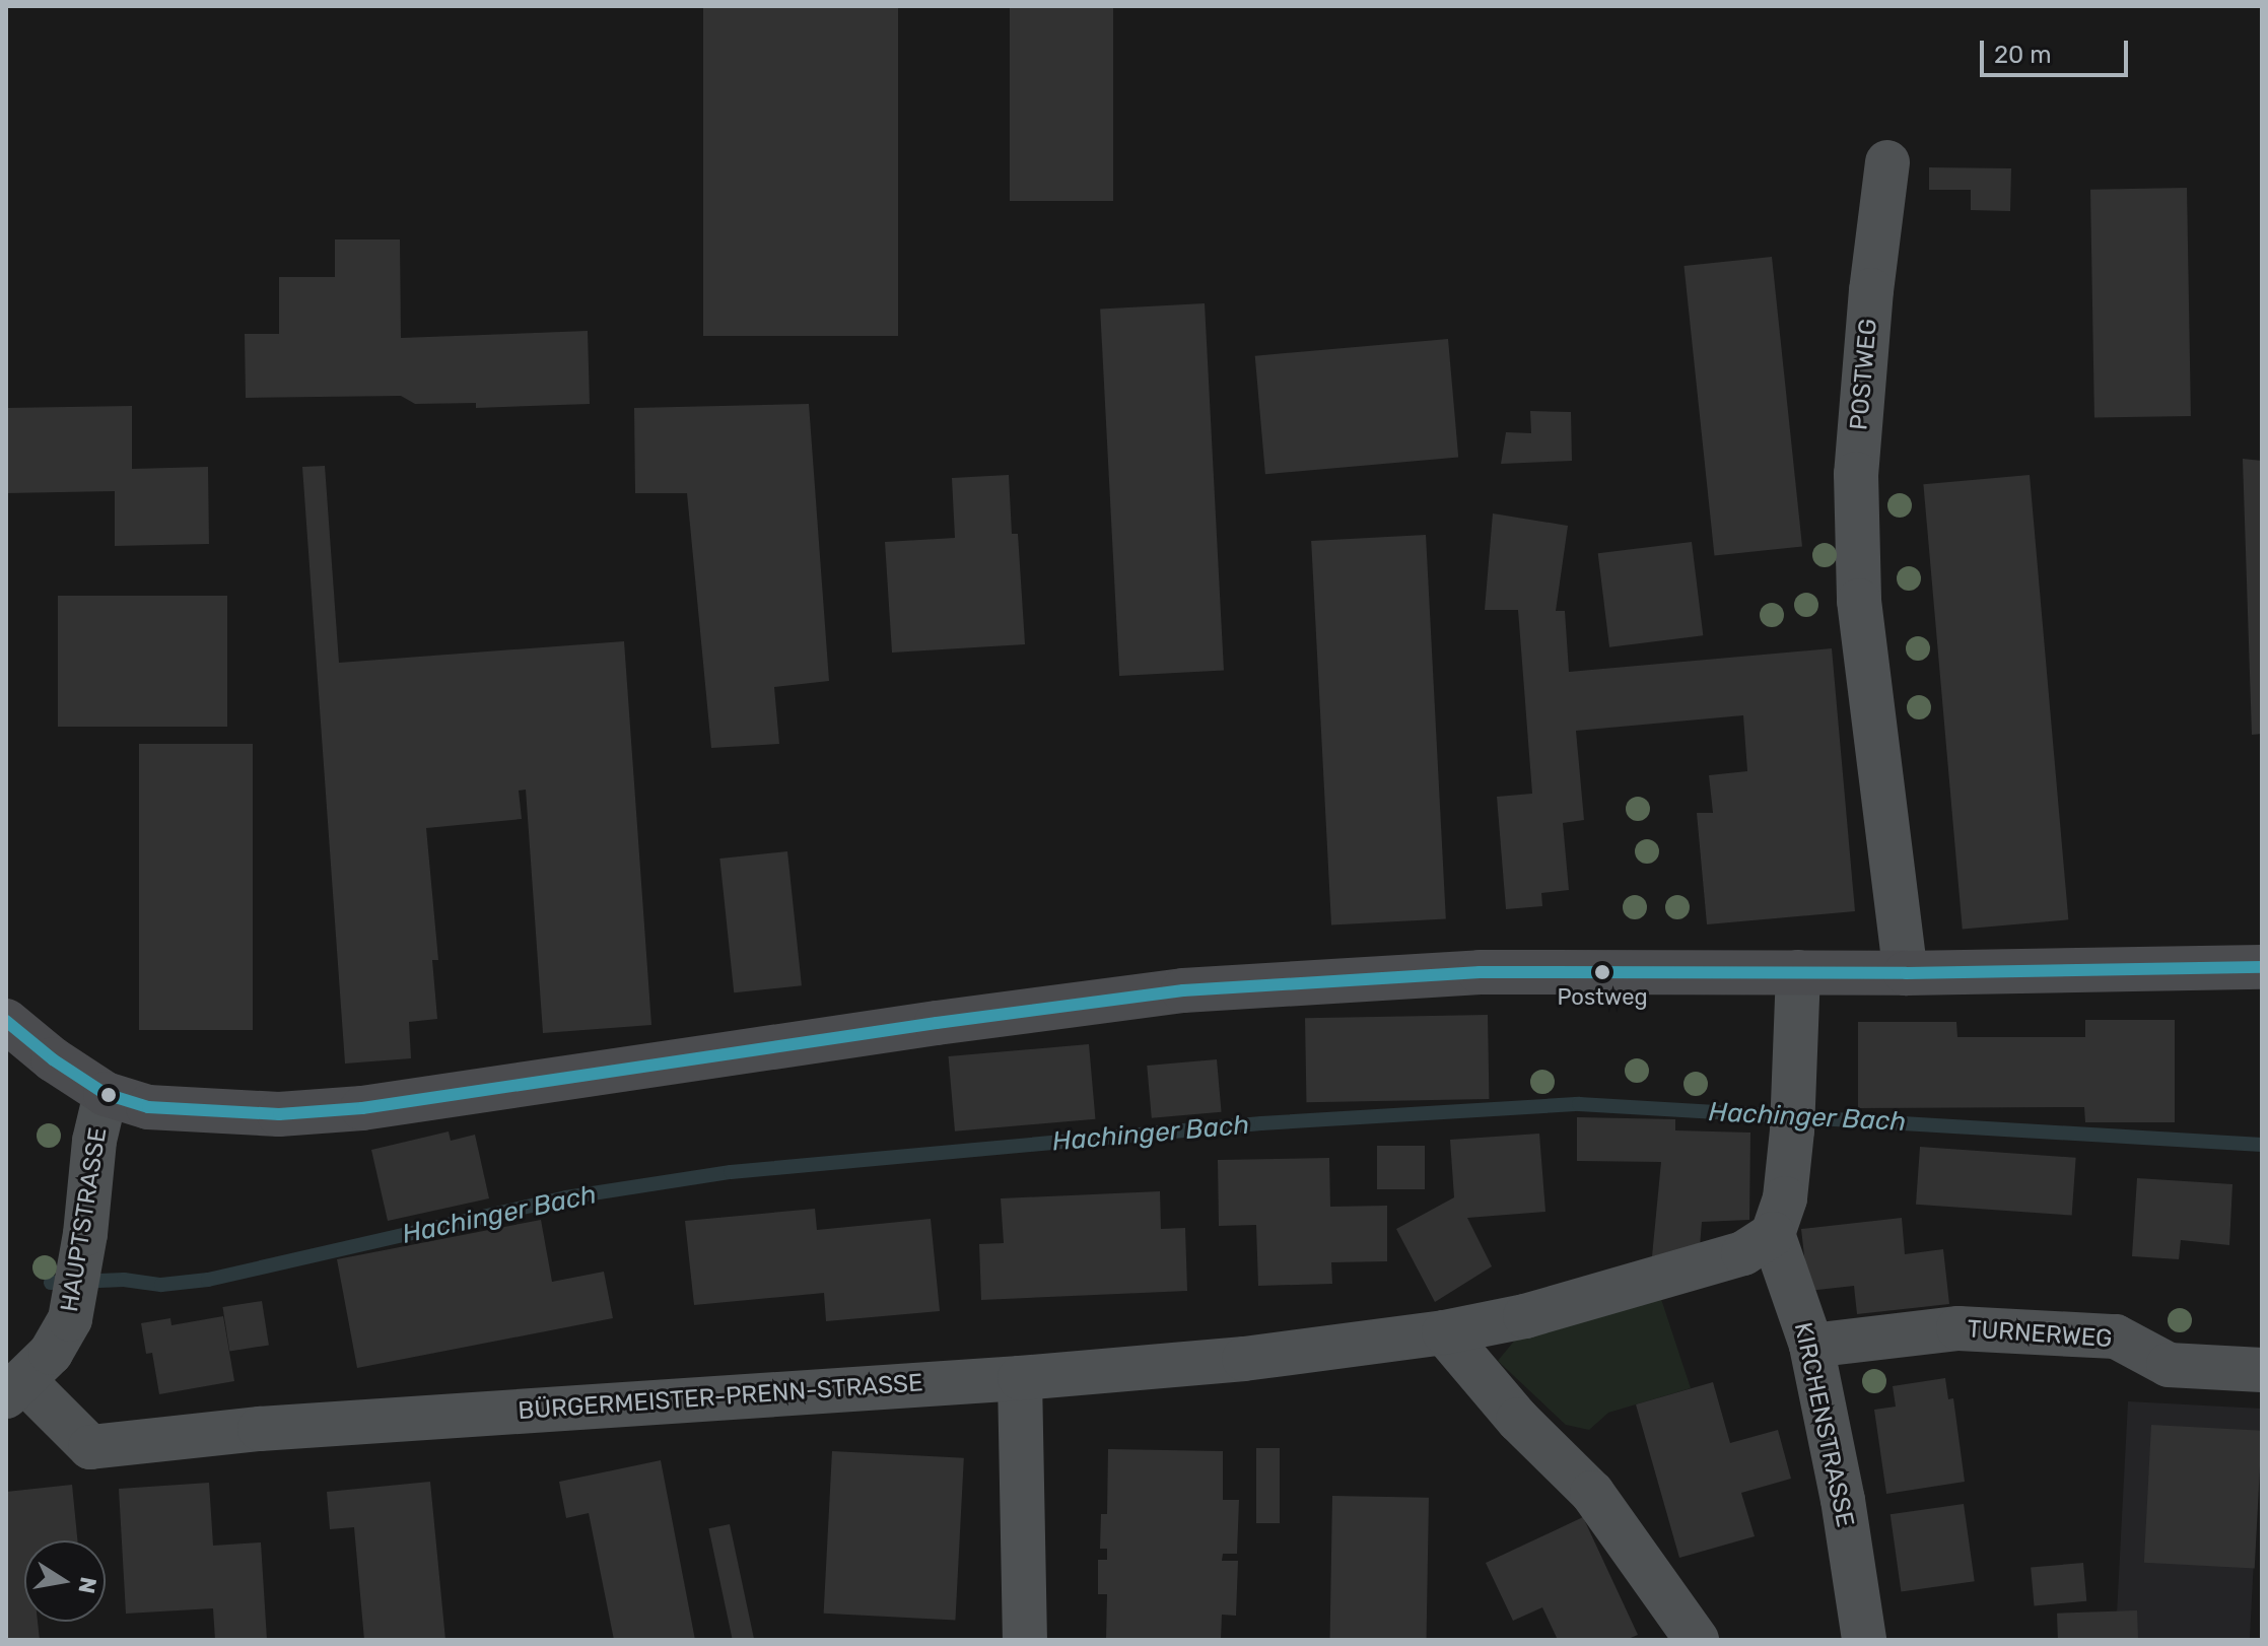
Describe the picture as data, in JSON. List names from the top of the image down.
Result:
{
  "streets": {
    "main road": ["HAUPTSTRASSE"],
    "street": [
      "POSTWEG",
      "TURNERWEG",
      "BÜRGERMEISTER-PRENN-STRASSE",
      "KIRCHENSTRASSE"
    ]
  },
  "crossings": [
    ["POSTWEG", "HAUPTSTRASSE"],
    ["HAUPTSTRASSE", "BÜRGERMEISTER-PRENN-STRASSE"],
    ["TURNERWEG", "KIRCHENSTRASSE"],
    ["BÜRGERMEISTER-PRENN-STRASSE", "KIRCHENSTRASSE"]
  ],
  "water": ["Hachinger Bach"],
  "places": ["Postweg"],
  "scale_bar": "20 m",
  "north": "right"
}
